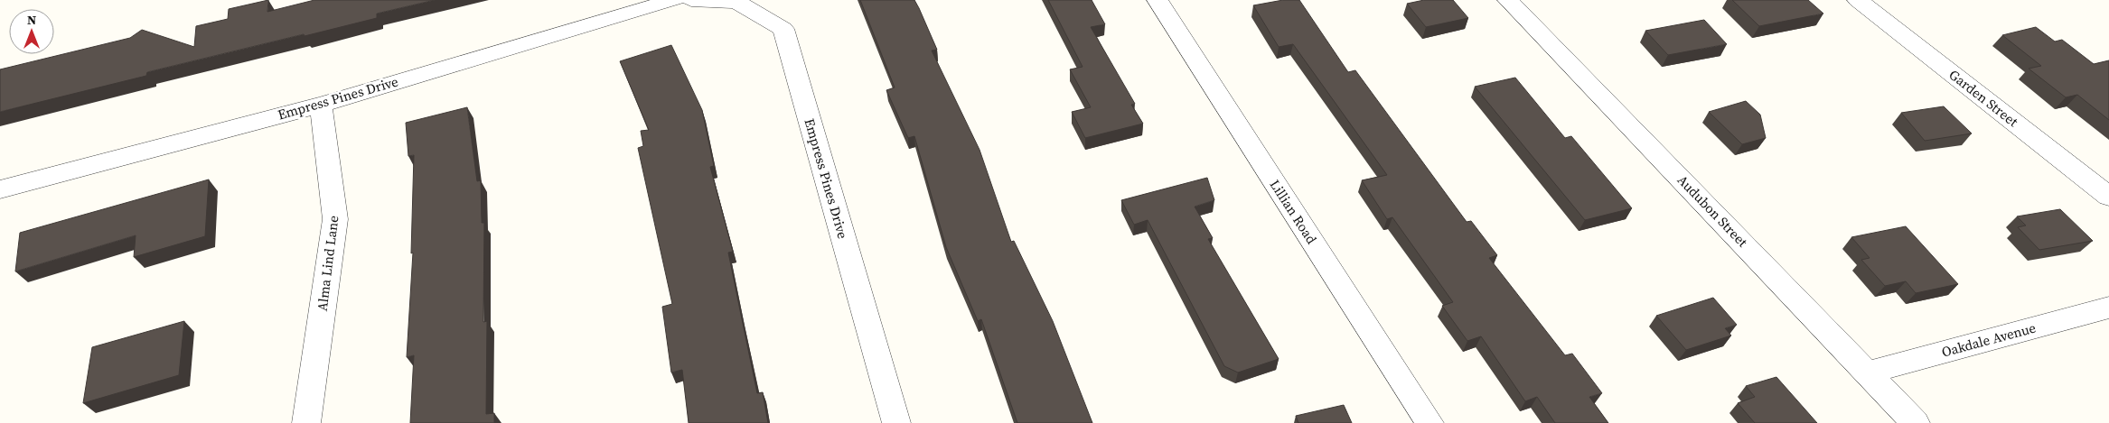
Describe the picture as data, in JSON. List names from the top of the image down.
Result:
{
  "streets": {
    "street": [
      "Empress Pines Drive",
      "Garden Street",
      "Audubon Street",
      "Lillian Road",
      "Alma Lind Lane",
      "Oakdale Avenue"
    ]
  },
  "crossings": [
    ["Empress Pines Drive", "Alma Lind Lane"],
    ["Audubon Street", "Oakdale Avenue"]
  ],
  "north": "top"
}
